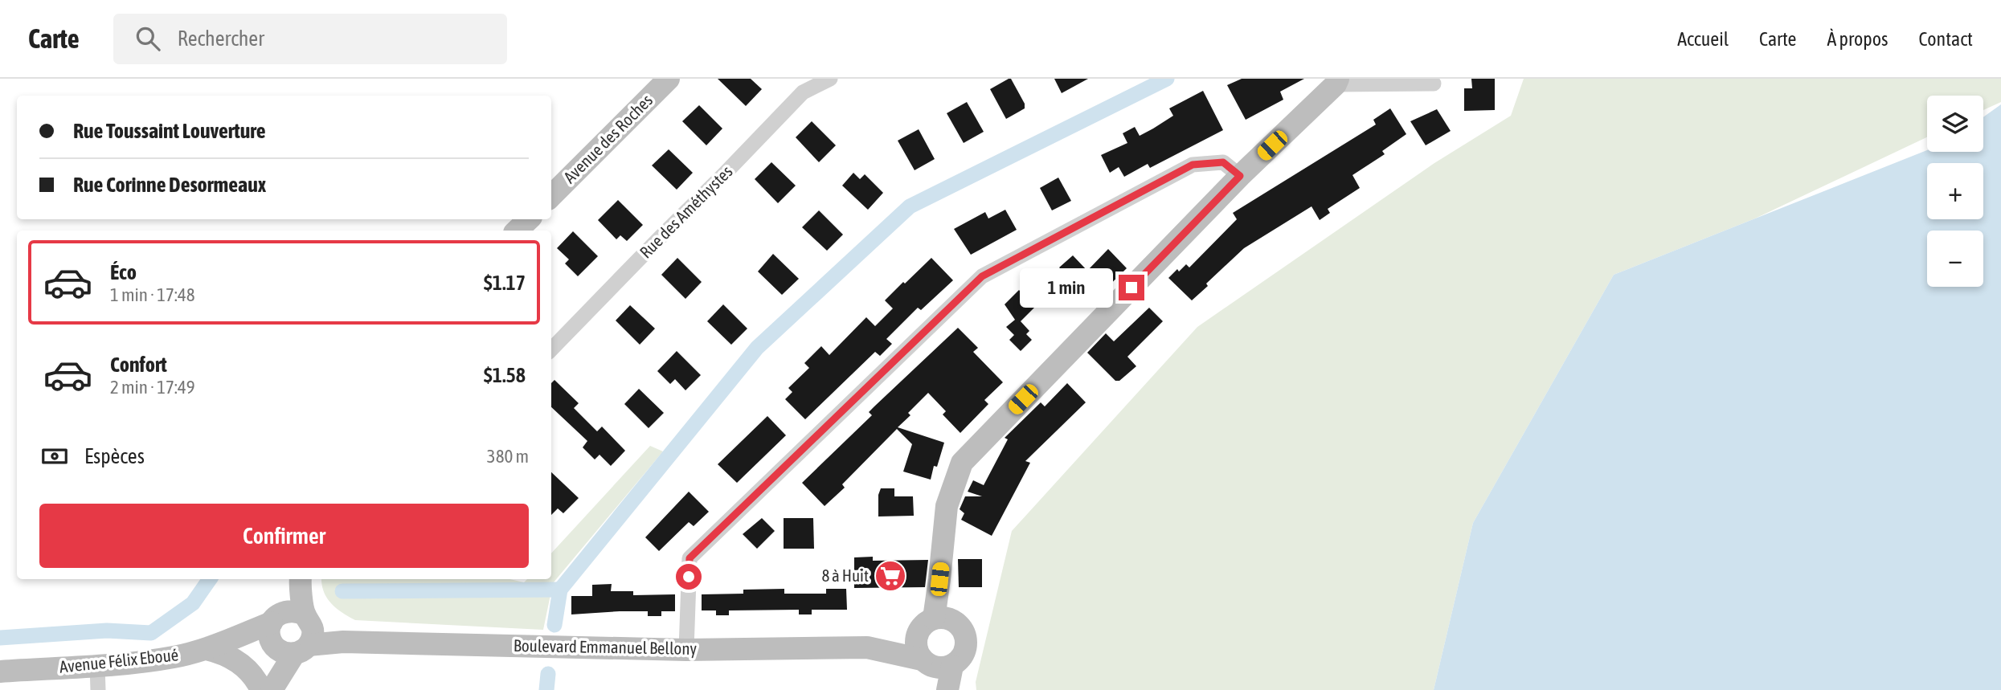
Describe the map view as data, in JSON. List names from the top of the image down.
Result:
{
  "streets": {
    "street": [
      "Avenue des Roches",
      "Rue des Améthystes",
      "Boulevard Emmanuel Bellony",
      "Avenue Félix Eboué"
    ]
  },
  "crossings": [
    ["Boulevard Emmanuel Bellony", "Avenue Félix Eboué"]
  ],
  "places": {
    "supermarket": ["8 à Huit"]
  },
  "page": {
    "header": "Carte",
    "search": "Rechercher",
    "nav": [
      "Accueil",
      "Carte",
      "À propos",
      "Contact"
    ],
    "map_buttons": ["+", "−"],
    "banner": ["Rue Toussaint Louverture", "Rue Corinne Desormeaux"],
    "list": [
      {
        "name": "Éco",
        "note": "1 min · 17:48",
        "value": "$1.17"
      },
      {
        "name": "Confort",
        "note": "2 min · 17:49",
        "value": "$1.58"
      }
    ],
    "bubble": "1 min",
    "pay": ["Espèces", "380 m"],
    "buttons": "Confirmer"
  }
}
